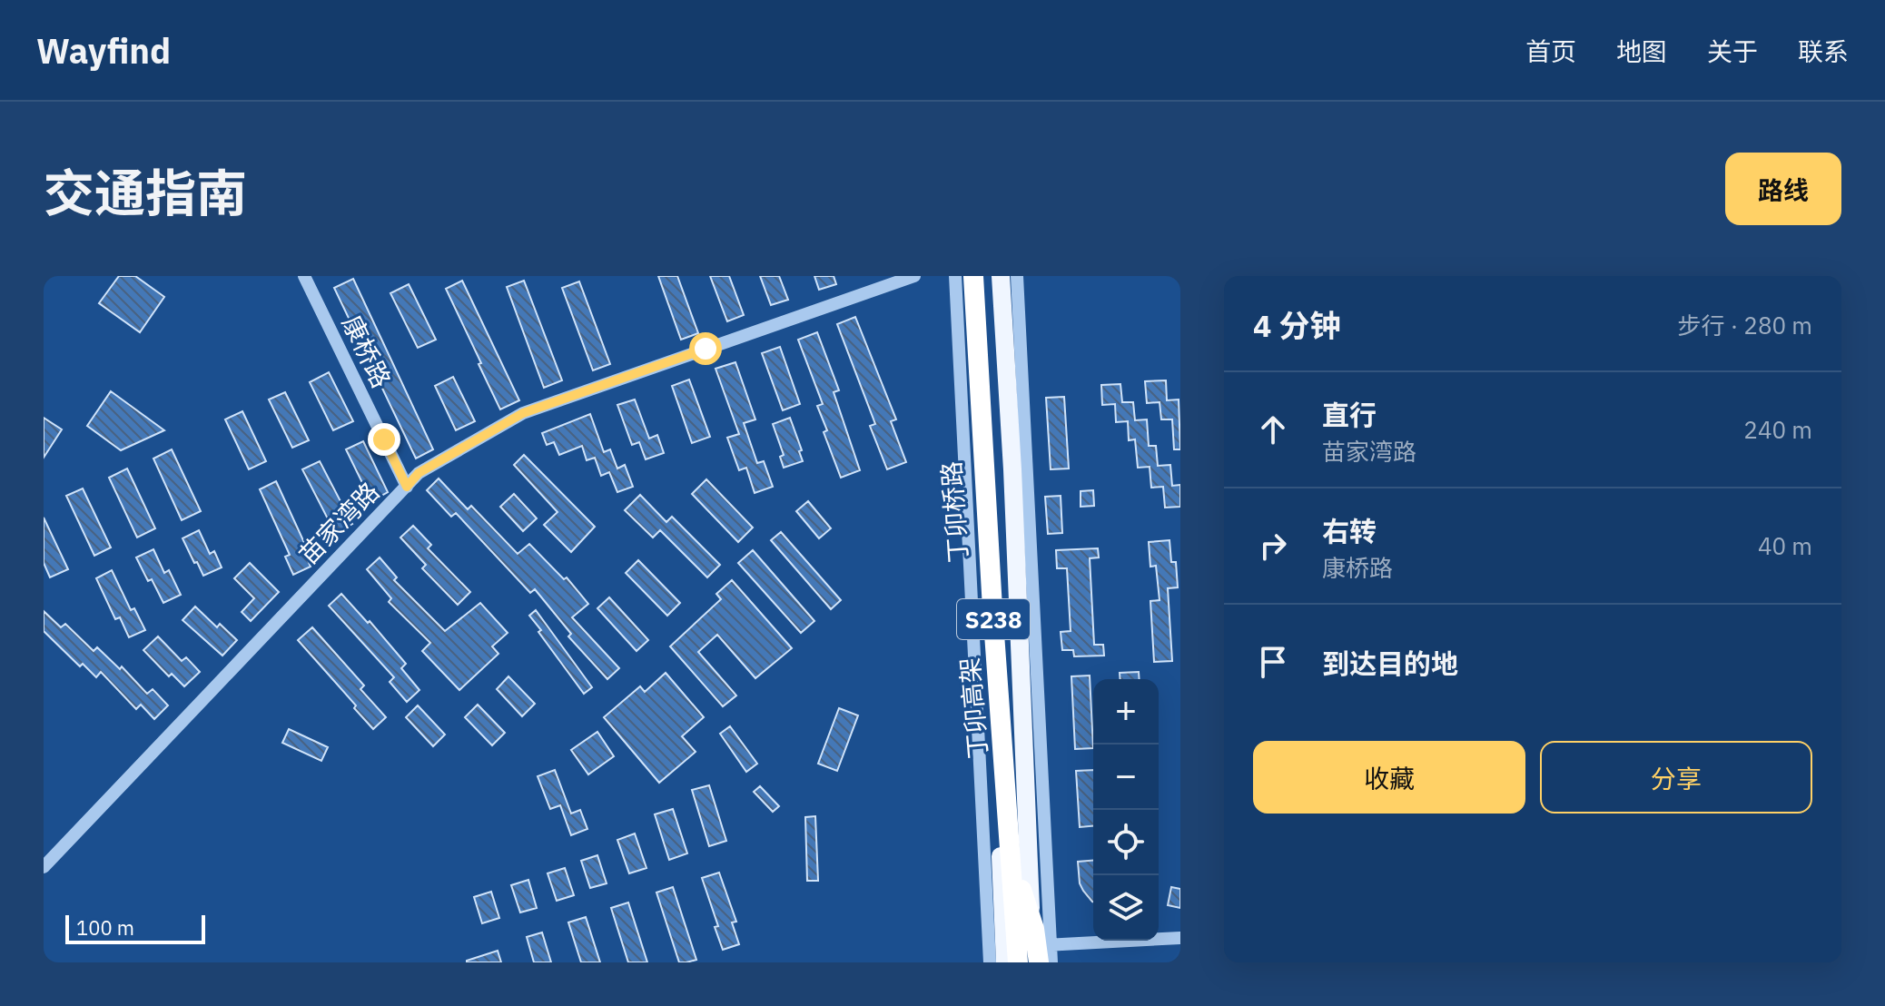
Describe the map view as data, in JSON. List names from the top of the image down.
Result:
{
  "streets": {
    "highway": ["S238", "丁卯高架"],
    "street": ["康桥路", "苗家湾路"]
  },
  "crossings": [
    ["康桥路", "苗家湾路"],
    ["S238", "丁卯高架"]
  ],
  "scale_bar": "100 m",
  "page": {
    "header": "Wayfind",
    "nav": [
      "首页",
      "地图",
      "关于",
      "联系"
    ],
    "title": "交通指南",
    "buttons": [
      "路线",
      ["收藏", "分享"]
    ],
    "heading": ["4 分钟", "步行 · 280 m"],
    "list": [
      ["直行", "苗家湾路", "240 m"],
      ["右转", "康桥路", "40 m"],
      "到达目的地"
    ],
    "map_buttons": ["+", "−"],
    "scale": "100 m"
  }
}
